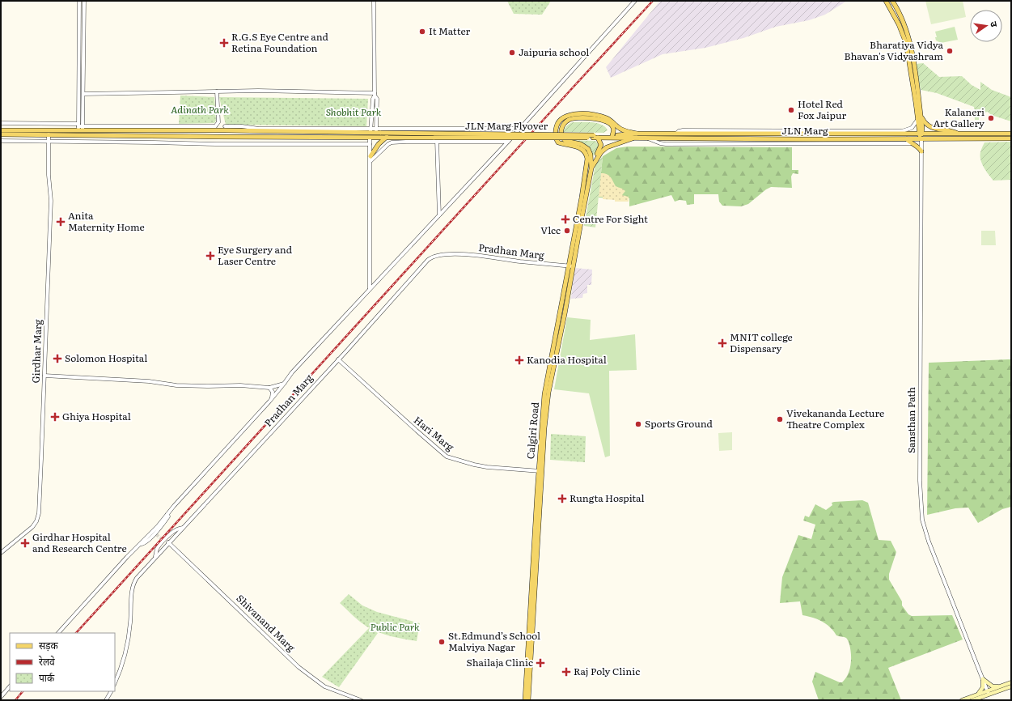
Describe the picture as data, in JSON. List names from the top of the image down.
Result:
{
  "streets": {
    "main road": ["JLN Marg Flyover", "JLN Marg", "Calgiri Road"],
    "street": [
      "Pradhan Marg",
      "Girdhar Marg",
      "Sansthan Path",
      "Hari Marg",
      "Shivanand Marg"
    ]
  },
  "crossings": [
    ["JLN Marg Flyover", "JLN Marg"],
    ["JLN Marg", "Sansthan Path"],
    ["Pradhan Marg", "Calgiri Road"],
    ["Pradhan Marg", "Hari Marg"],
    ["Pradhan Marg", "Shivanand Marg"],
    ["Calgiri Road", "Hari Marg"]
  ],
  "parks": ["Adinath Park", "Shobhit Park", "Public Park"],
  "places": {
    "other": [
      "It Matter",
      "Bharatiya Vidya Bhavan's Vidyashram",
      "Jaipuria school",
      "Hotel Red Fox Jaipur",
      "Kalaneri Art Gallery",
      "Vlcc",
      "Vivekananda Lecture Theatre Complex",
      "Sports Ground",
      "St.Edmund’s School Malviya Nagar"
    ],
    "health": [
      "R.G.S Eye Centre and Retina Foundation",
      "Centre For Sight",
      "Anita Maternity Home",
      "Eye Surgery and Laser Centre",
      "MNIT college Dispensary",
      "Solomon Hospital",
      "Kanodia Hospital",
      "Ghiya Hospital",
      "Rungta Hospital",
      "Girdhar Hospital and Research Centre",
      "Shailaja Clinic",
      "Raj Poly Clinic"
    ]
  },
  "legend": ["सड़क", "रेलवे", "पार्क"],
  "north": "right"
}
